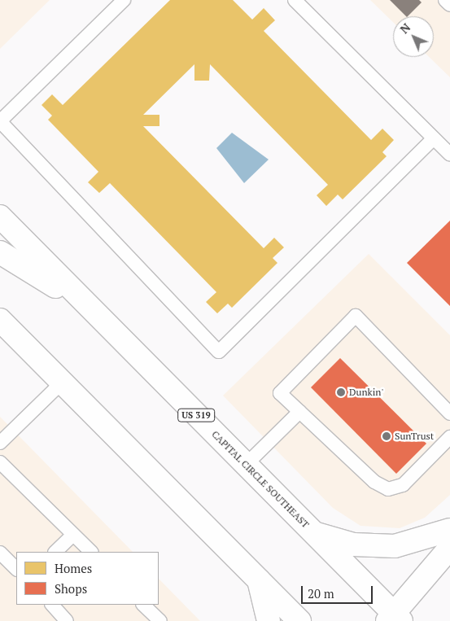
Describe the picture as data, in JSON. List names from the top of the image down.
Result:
{
  "streets": {
    "main road": ["US 319", "CAPITAL CIRCLE SOUTHEAST"]
  },
  "places": ["Dunkin'", "SunTrust"],
  "legend": ["Homes", "Shops"],
  "scale_bar": "20 m",
  "north": "top left"
}
